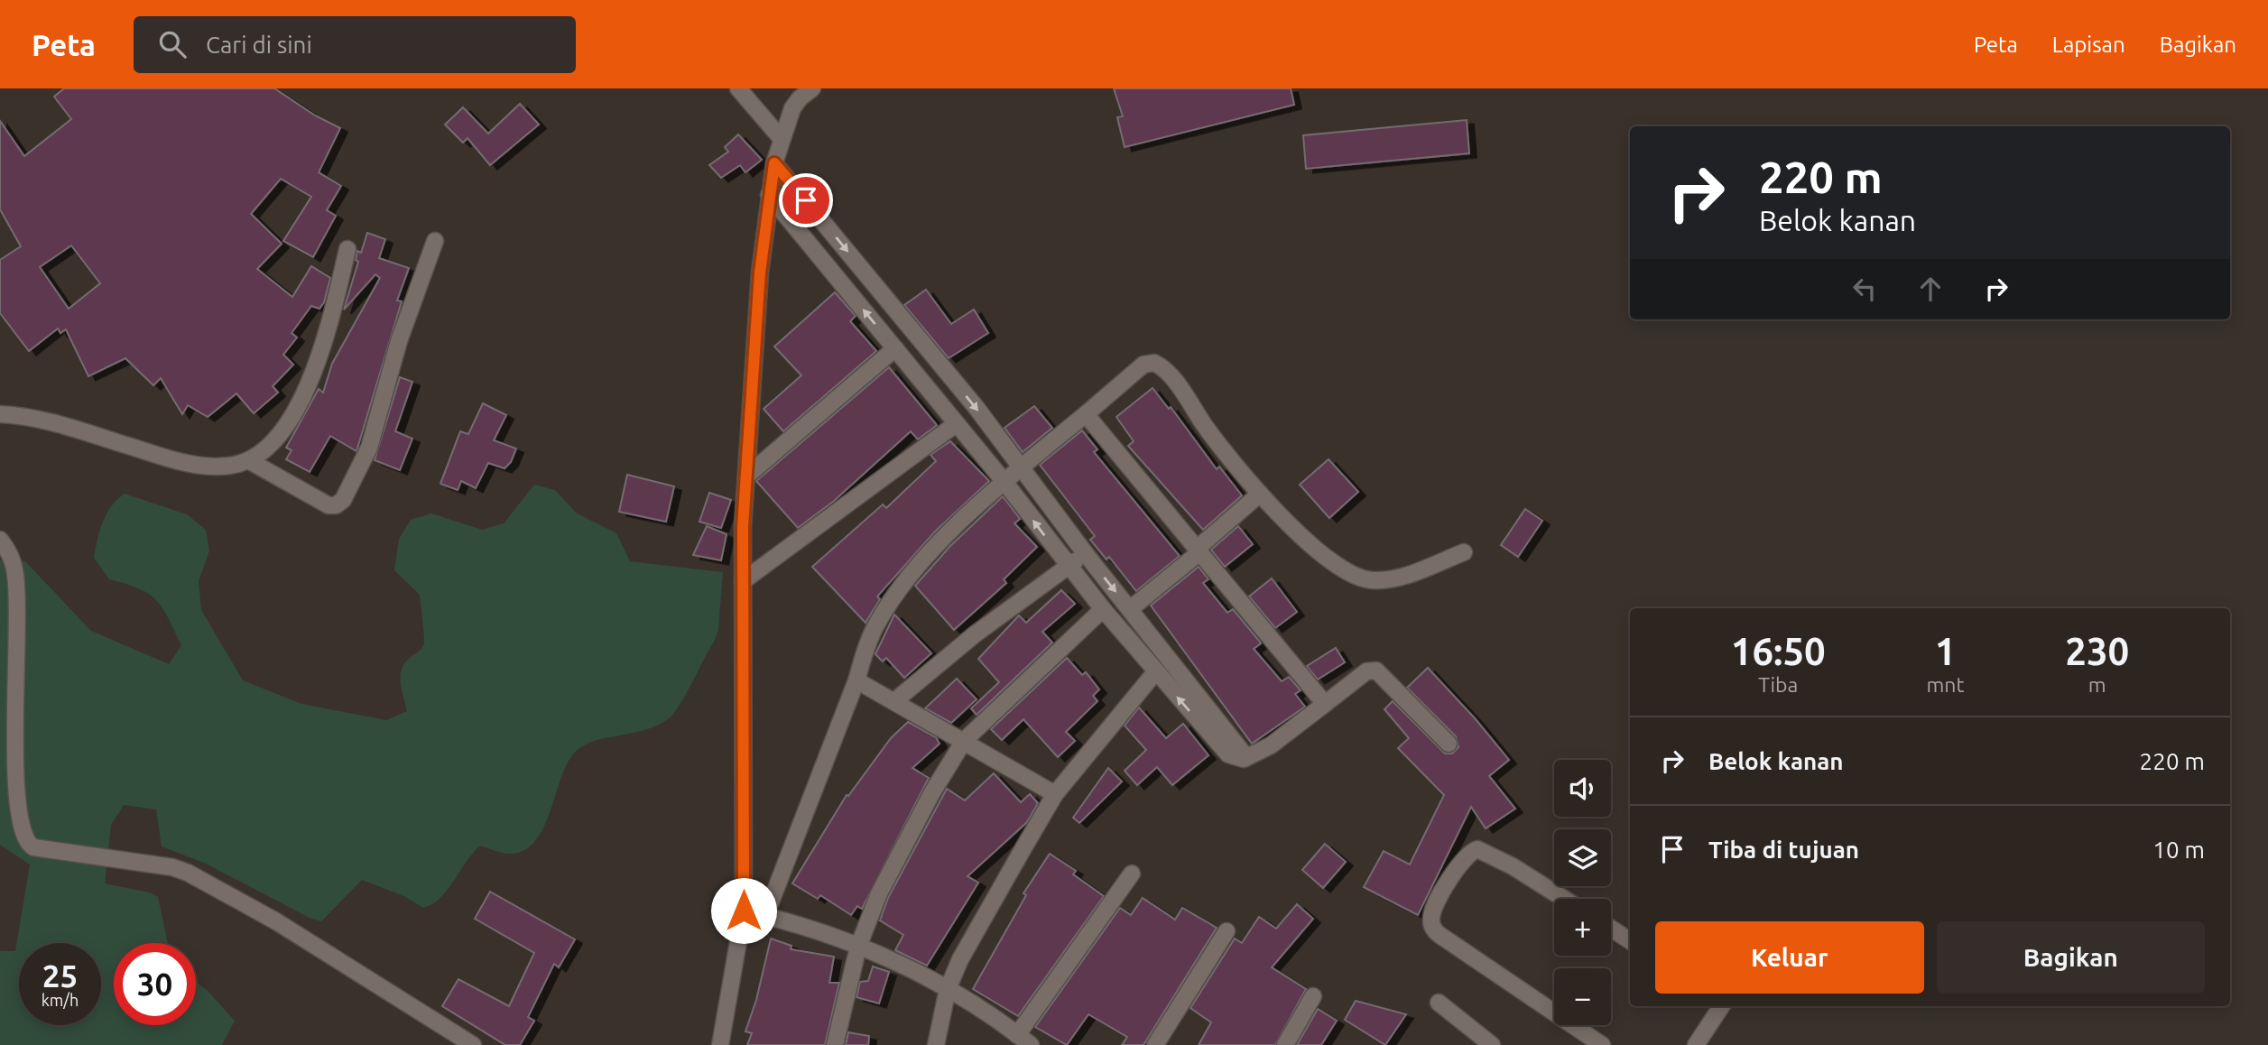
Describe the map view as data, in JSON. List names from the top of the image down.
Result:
{
  "page": {
    "header": "Peta",
    "search": "Cari di sini",
    "nav": ["Peta", "Lapisan", "Bagikan"],
    "turn": ["220 m", "Belok kanan"],
    "eta": [
      "16:50",
      "Tiba",
      "1",
      "mnt",
      "230",
      "m"
    ],
    "list": [
      {
        "name": "Belok kanan",
        "value": "220 m"
      },
      {
        "name": "Tiba di tujuan",
        "value": "10 m"
      }
    ],
    "map_buttons": ["+", "−"],
    "buttons": ["Keluar", "Bagikan"],
    "speed": "25 km/h",
    "limit": "30"
  }
}
